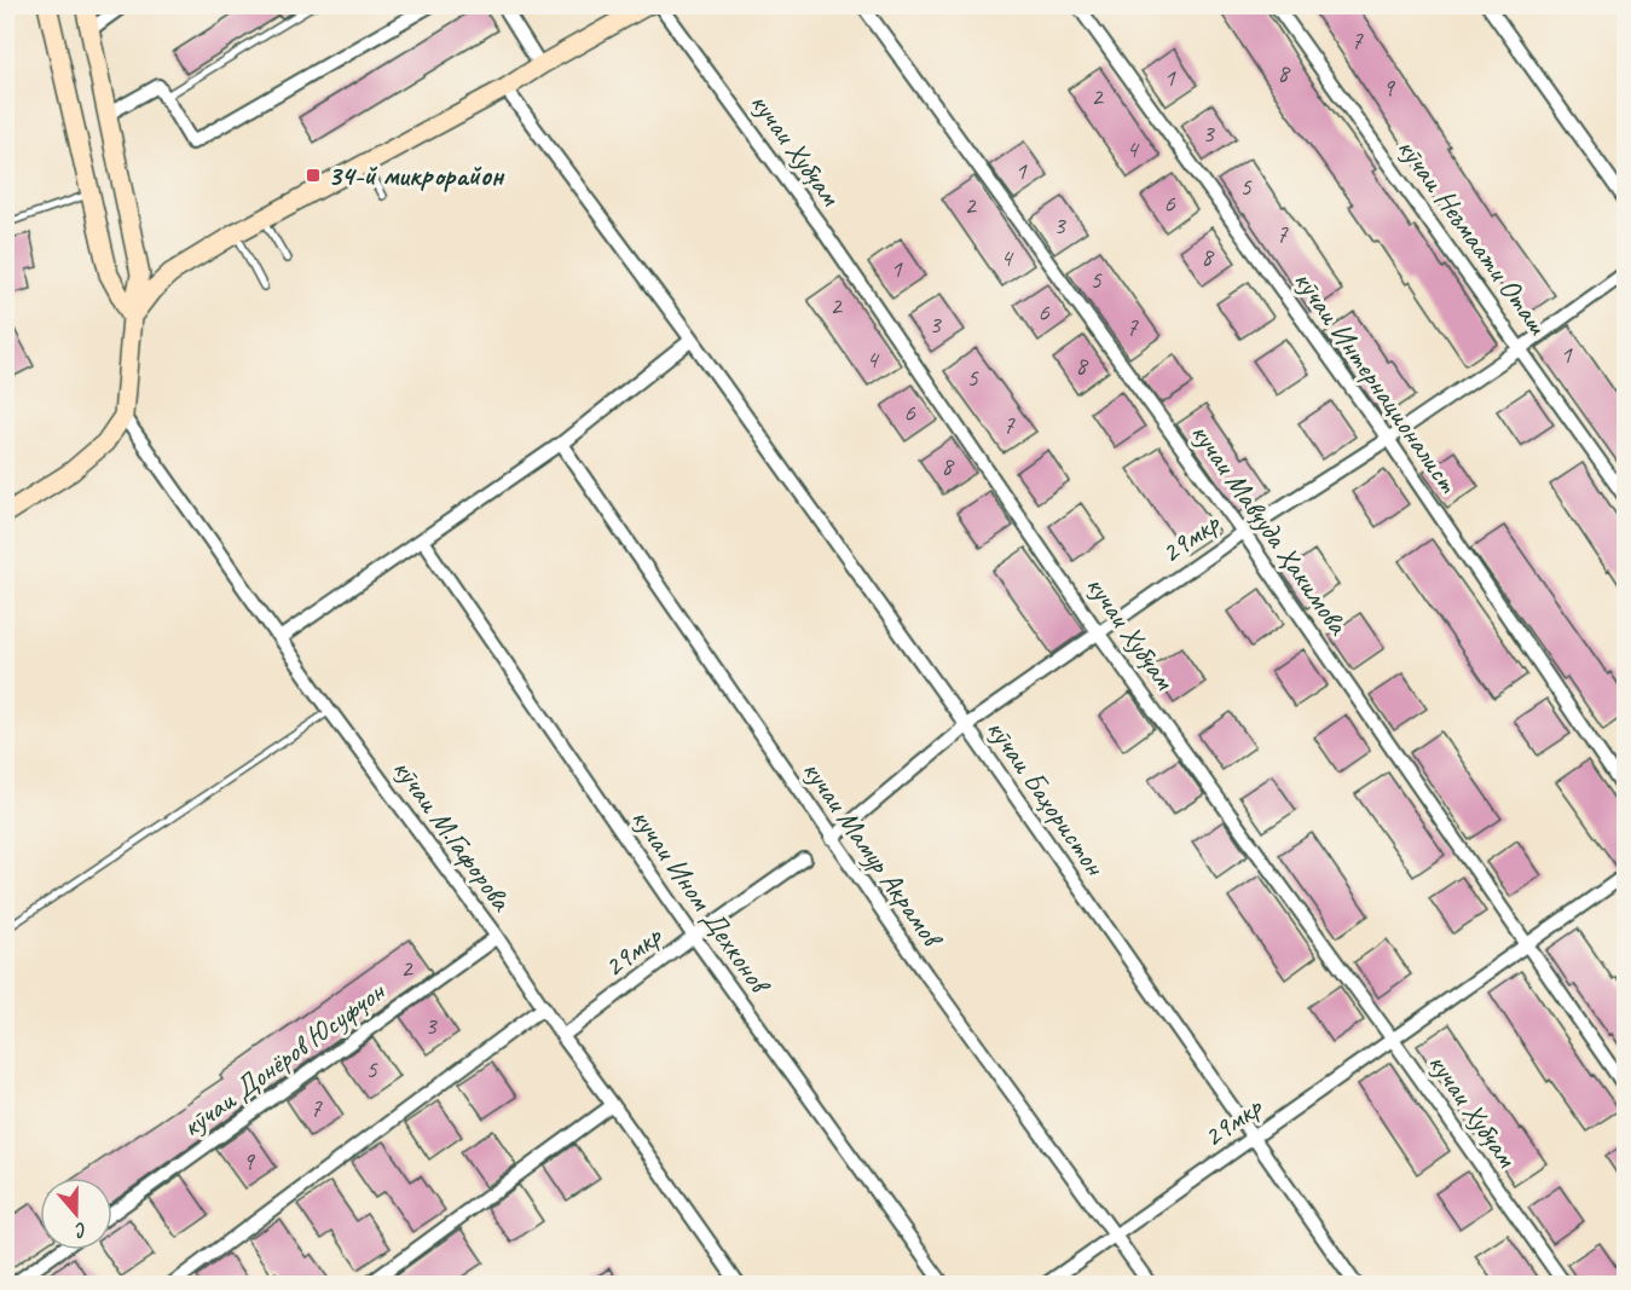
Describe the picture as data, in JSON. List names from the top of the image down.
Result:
{
  "streets": {
    "street": [
      "кучаи Хубҷам",
      "кӯчаи Неъмаати Оташ",
      "кӯчаи Интернационалист",
      "кучаи Мавҷуда Ҳакимова",
      "29мкр",
      "кӯчаи Баҳористон",
      "кӯчаи М.Гафорова",
      "кучаи Мамур Акрамов",
      "кучаи Ином Дехконов",
      "кӯчаи Донёров Юсуфҷон"
    ]
  },
  "crossings": [
    ["кучаи Хубҷам", "29мкр"],
    ["кӯчаи Неъмаати Оташ", "29мкр"],
    ["кӯчаи Интернационалист", "29мкр"],
    ["кучаи Мавҷуда Ҳакимова", "29мкр"],
    ["29мкр", "кӯчаи Баҳористон"],
    ["29мкр", "кӯчаи М.Гафорова"],
    ["29мкр", "кучаи Мамур Акрамов"],
    ["29мкр", "кучаи Ином Дехконов"],
    ["кӯчаи М.Гафорова", "кӯчаи Донёров Юсуфҷон"]
  ],
  "places": {
    "transit": ["34-й микрорайон"]
  },
  "house_numbers": [
    "7",
    "8",
    "1",
    "9",
    "2",
    "3",
    "4",
    "1",
    "5",
    "6",
    "2",
    "3",
    "7",
    "8",
    "4",
    "1",
    "5",
    "2",
    "6",
    "3",
    "7",
    "1",
    "4",
    "8",
    "5",
    "6",
    "7",
    "8",
    "2",
    "3",
    "5",
    "7",
    "9"
  ],
  "north": "bottom"
}
